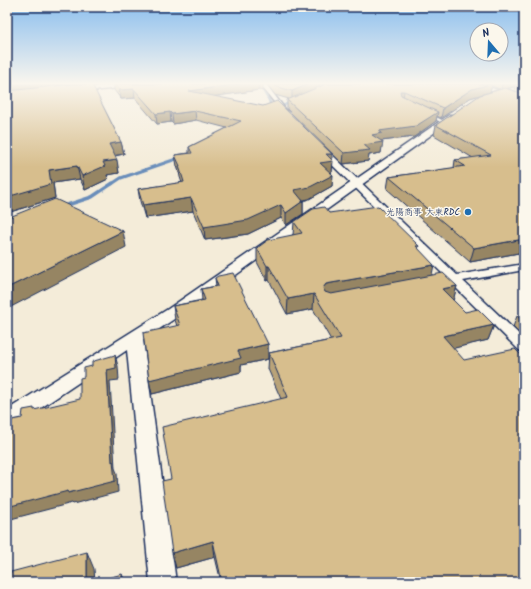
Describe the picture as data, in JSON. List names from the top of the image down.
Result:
{
  "places": ["光陽商事 大東RDC"],
  "north": "top"
}
